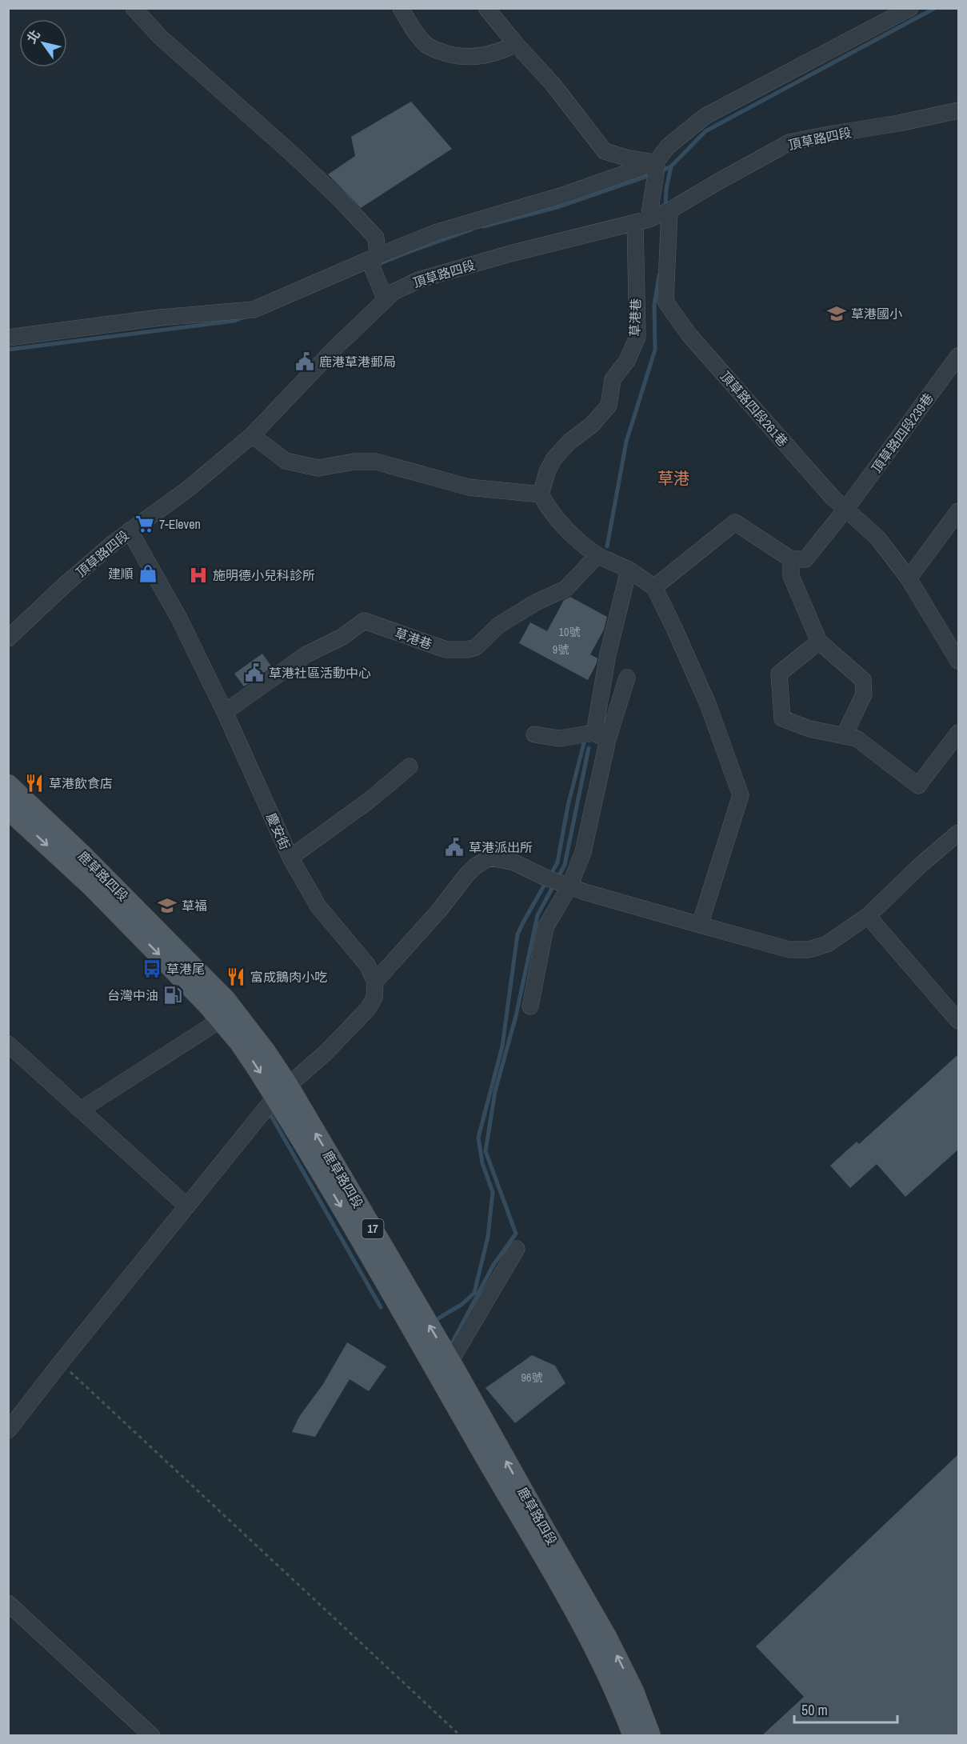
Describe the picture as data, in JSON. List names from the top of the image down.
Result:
{
  "streets": {
    "main road": ["鹿草路四段", "17"],
    "street": [
      "頂草路四段",
      "草港巷",
      "頂草路四段261巷",
      "頂草路四段239巷",
      "慶安街"
    ]
  },
  "crossings": [
    ["頂草路四段", "草港巷"],
    ["頂草路四段", "頂草路四段261巷"],
    ["頂草路四段", "慶安街"],
    ["草港巷", "慶安街"],
    ["頂草路四段261巷", "頂草路四段239巷"]
  ],
  "districts": ["草港"],
  "places": {
    "school or university": ["草港國小", "草福"],
    "public building": ["鹿港草港郵局", "草港社區活動中心", "草港派出所"],
    "supermarket": ["7-Eleven"],
    "shop": ["建順"],
    "hospital": ["施明德小兒科診所"],
    "restaurant": ["草港飲食店", "富成鵝肉小吃"],
    "bus stop": ["草港尾"],
    "fuel station": ["台灣中油"]
  },
  "house_numbers": ["10號", "9號", "96號"],
  "scale_bar": "50 m",
  "north": "top left"
}
